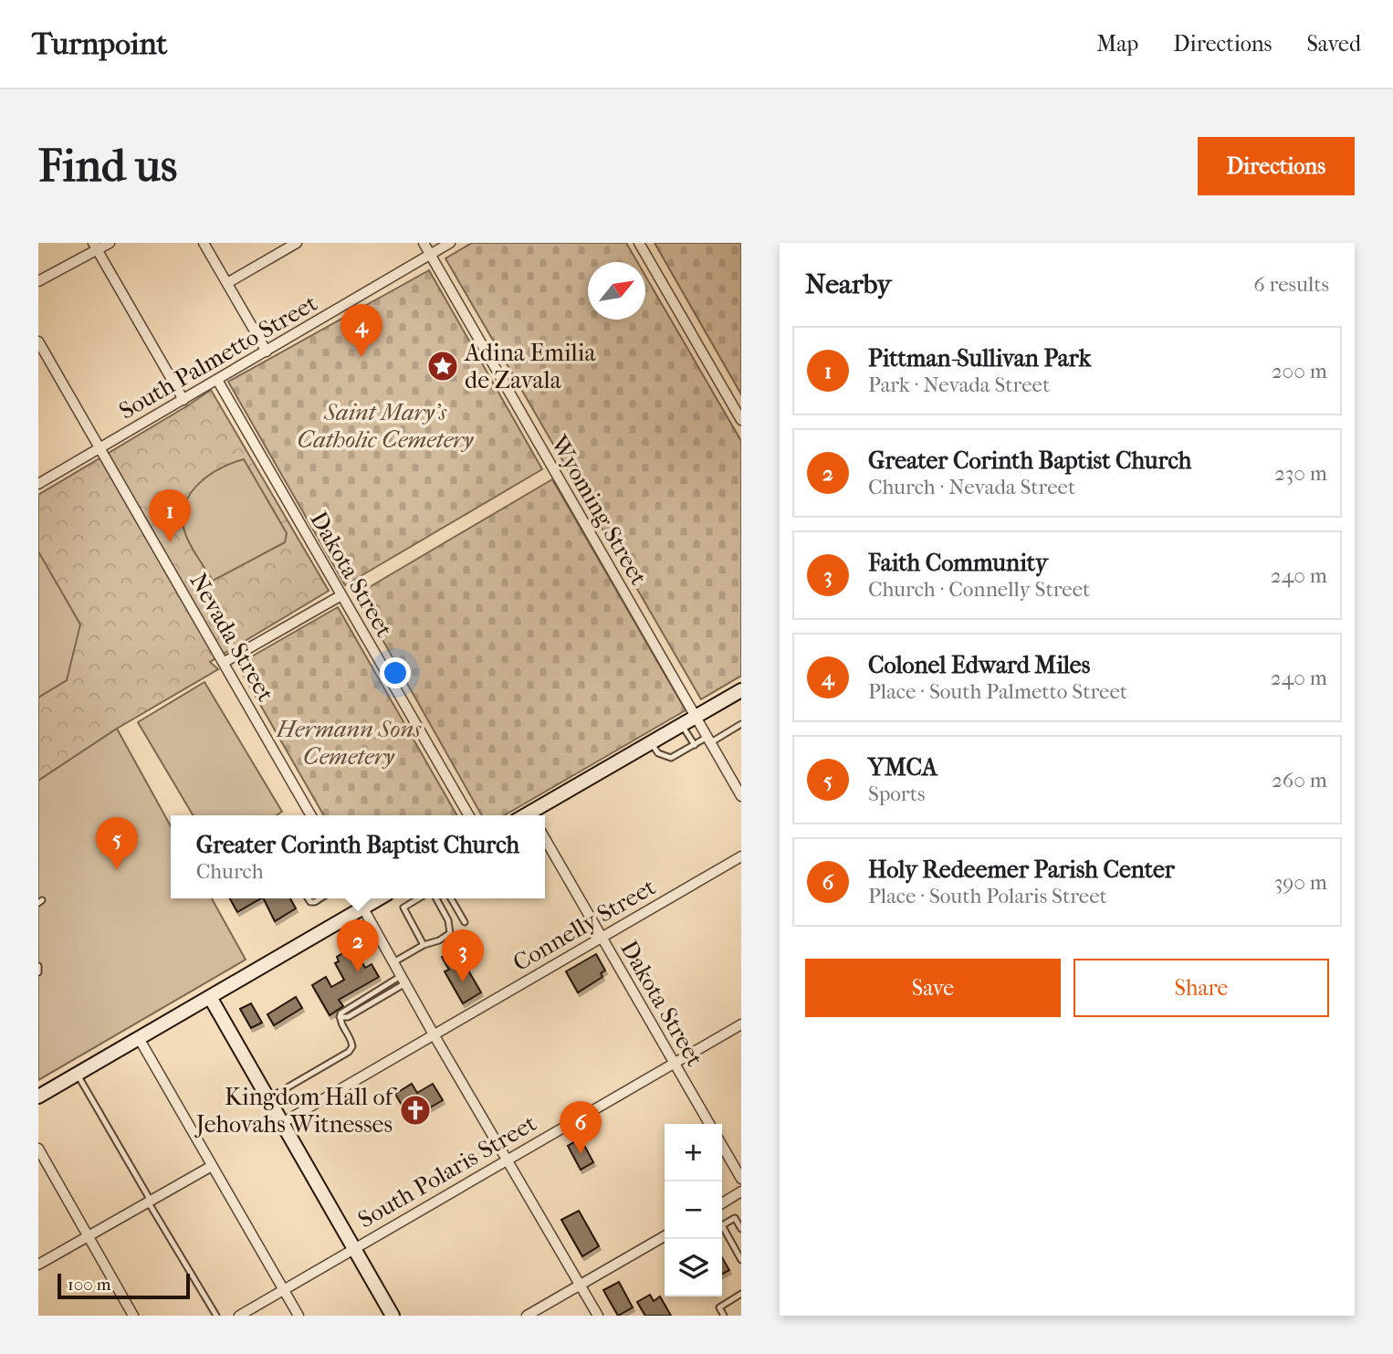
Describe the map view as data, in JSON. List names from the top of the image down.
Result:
{
  "streets": {
    "street": [
      "South Palmetto Street",
      "Wyoming Street",
      "Dakota Street",
      "Nevada Street",
      "Connelly Street",
      "South Polaris Street"
    ]
  },
  "crossings": [
    ["South Palmetto Street", "Wyoming Street"],
    ["South Palmetto Street", "Dakota Street"],
    ["South Palmetto Street", "Nevada Street"],
    ["Dakota Street", "Connelly Street"],
    ["Dakota Street", "South Polaris Street"]
  ],
  "parks": ["Saint Mary's Catholic Cemetery", "Hermann Sons Cemetery"],
  "places": {
    "place": ["Adina Emilia de Zavala"],
    "church": ["Kingdom Hall of Jehovahs Witnesses"]
  },
  "scale_bar": "100 m",
  "north": "top right",
  "page": {
    "header": "Turnpoint",
    "nav": ["Map", "Directions", "Saved"],
    "buttons": [
      "Directions",
      ["Save", "Share"]
    ],
    "title": "Find us",
    "heading": ["Nearby", "6 results"],
    "pins": [
      "4",
      "1",
      "5",
      "2",
      "3",
      "6"
    ],
    "list": [
      {
        "mark": "1",
        "name": "Pittman-Sullivan Park",
        "note": "Park · Nevada Street",
        "value": "200 m"
      },
      {
        "mark": "2",
        "name": "Greater Corinth Baptist Church",
        "note": "Church · Nevada Street",
        "value": "230 m"
      },
      {
        "mark": "3",
        "name": "Faith Community",
        "note": "Church · Connelly Street",
        "value": "240 m"
      },
      {
        "mark": "4",
        "name": "Colonel Edward Miles",
        "note": "Place · South Palmetto Street",
        "value": "240 m"
      },
      {
        "mark": "5",
        "name": "YMCA",
        "note": "Sports",
        "value": "260 m"
      },
      {
        "mark": "6",
        "name": "Holy Redeemer Parish Center",
        "note": "Place · South Polaris Street",
        "value": "390 m"
      }
    ],
    "popup": ["Greater Corinth Baptist Church", "Church"],
    "map_buttons": ["+", "−"],
    "scale": "100 m"
  }
}
